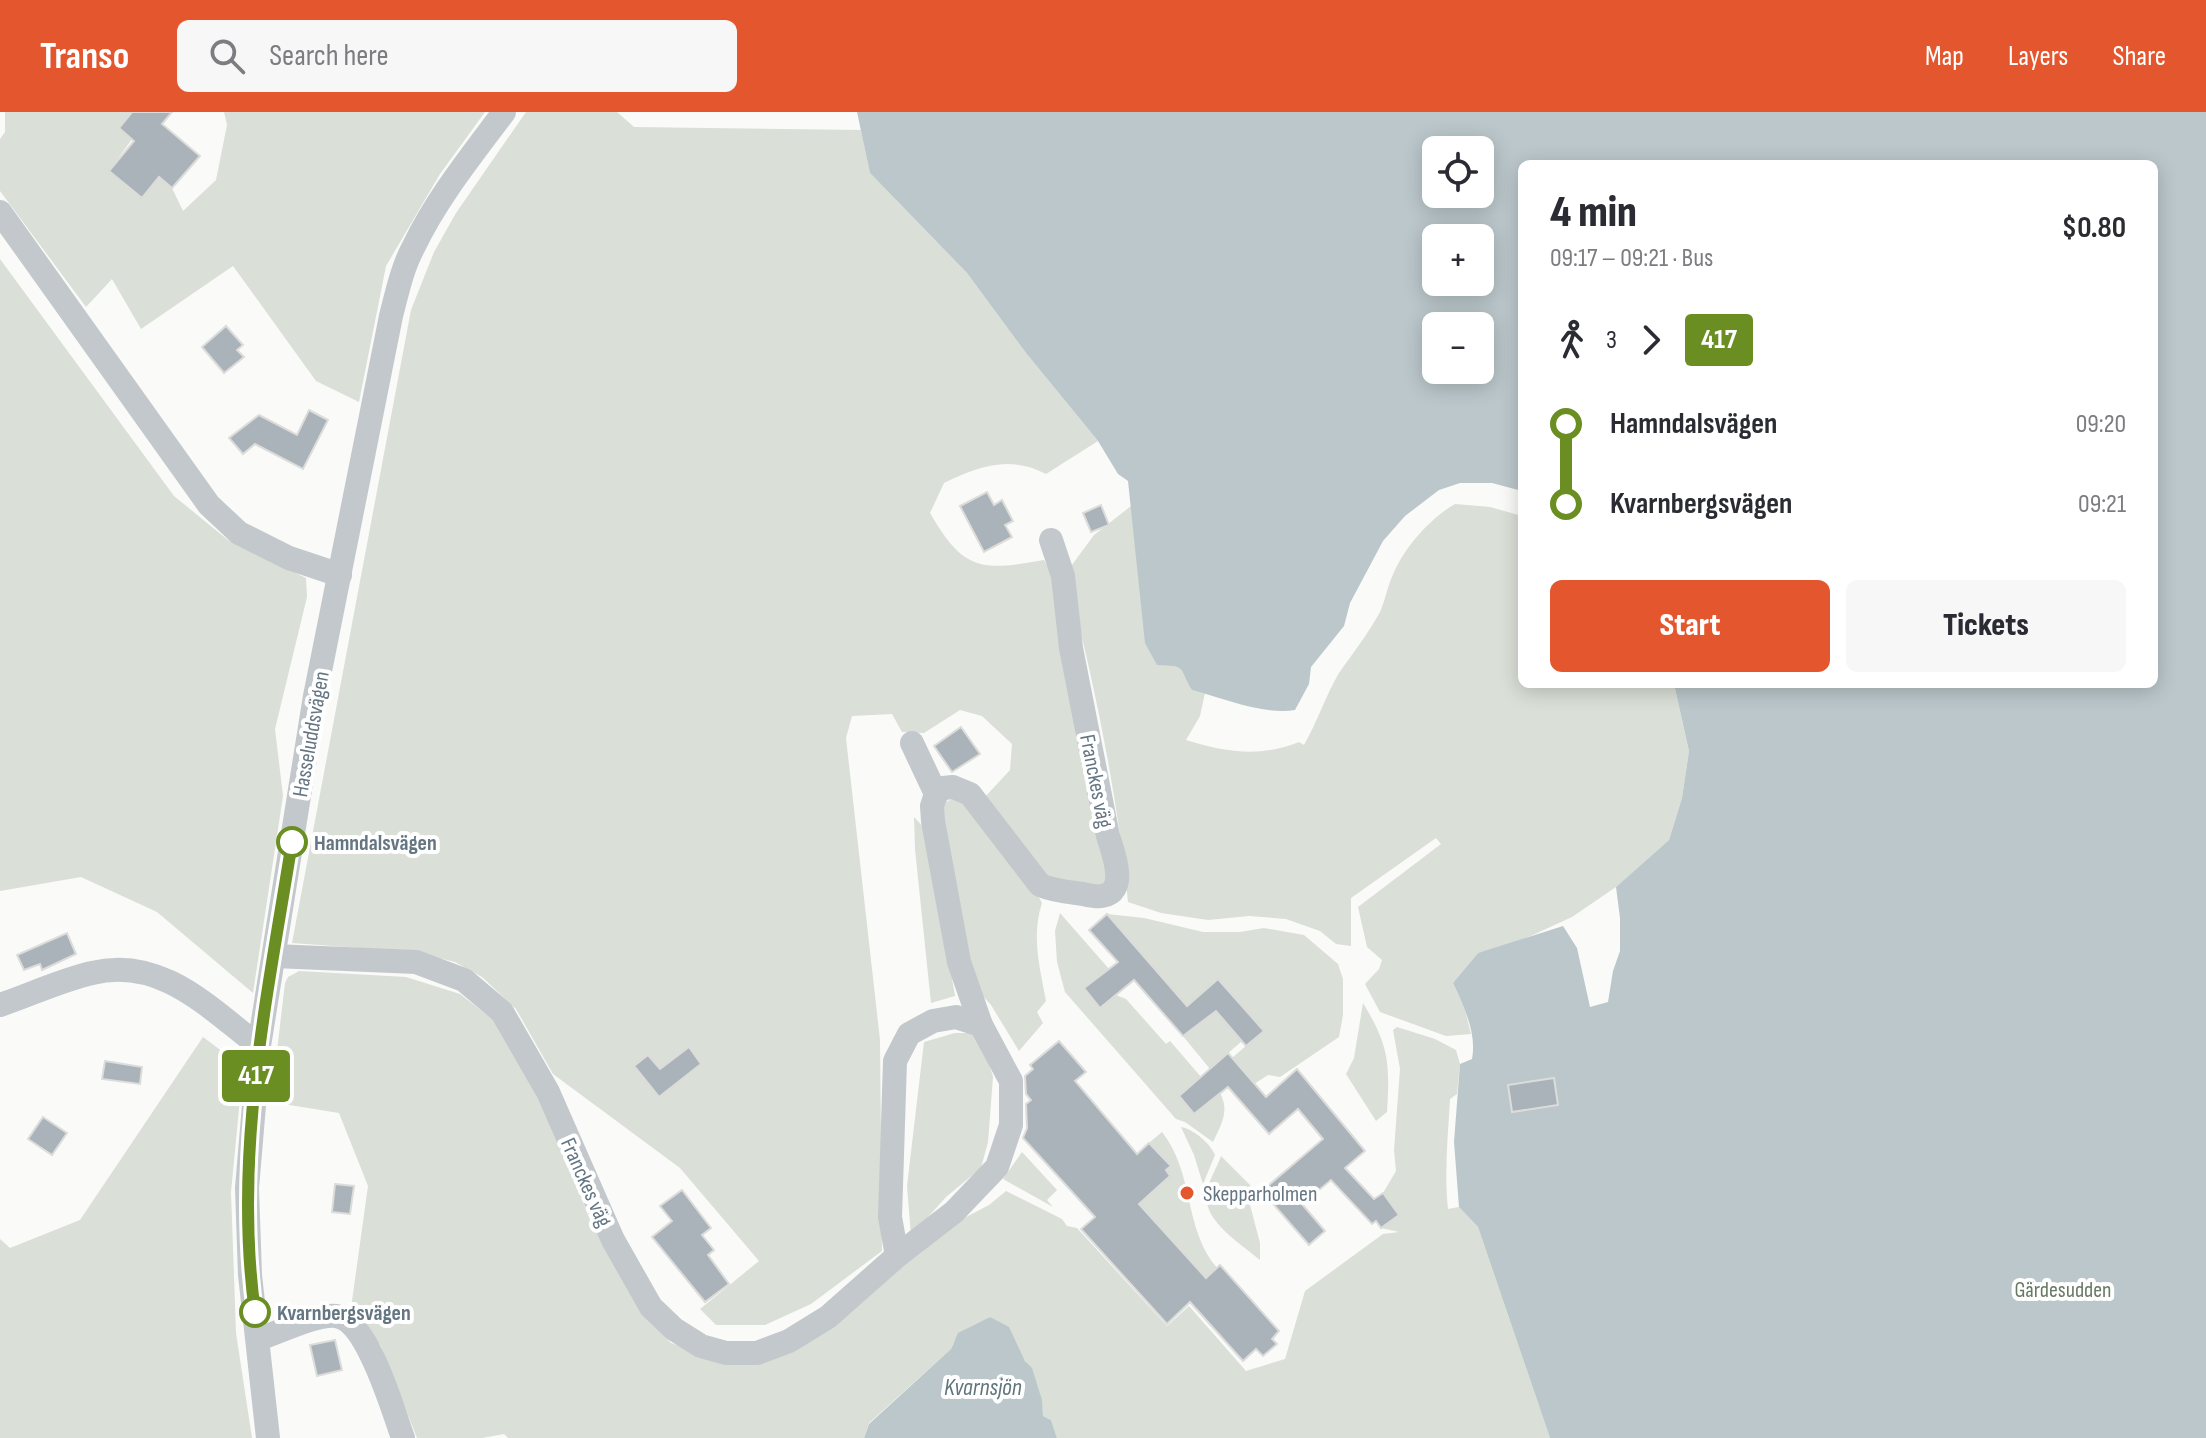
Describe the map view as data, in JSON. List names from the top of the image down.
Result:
{
  "streets": {
    "street": ["Hasseluddsvägen", "Franckes väg"]
  },
  "crossings": [
    ["Hasseluddsvägen", "Franckes väg"]
  ],
  "water": ["Kvarnsjön"],
  "parks": ["Gärdesudden"],
  "places": ["Hamndalsvägen", "Skepparholmen", "Kvarnbergsvägen"],
  "lines": ["bus line 417"],
  "page": {
    "header": "Transo",
    "search": "Search here",
    "nav": ["Map", "Layers", "Share"],
    "on_map": "417",
    "map_buttons": ["+", "−"],
    "heading": ["4 min", "09:17 – 09:21 · Bus", "$0.80"],
    "legs": ["3", "417"],
    "list": [
      {
        "name": "Hamndalsvägen",
        "value": "09:20"
      },
      {
        "name": "Kvarnbergsvägen",
        "value": "09:21"
      }
    ],
    "buttons": ["Start", "Tickets"]
  }
}
